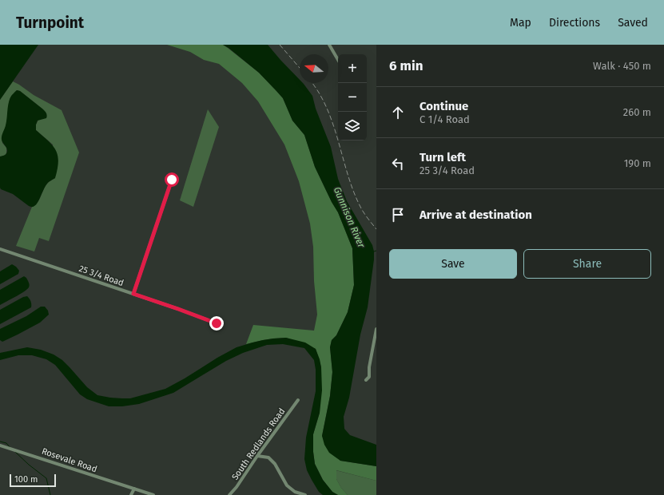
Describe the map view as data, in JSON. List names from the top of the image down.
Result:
{
  "streets": {
    "street": ["25 3/4 Road", "South Redlands Road", "Rosevale Road"]
  },
  "water": ["Gunnison River"],
  "scale_bar": "100 m",
  "north": "left",
  "page": {
    "header": "Turnpoint",
    "nav": ["Map", "Directions", "Saved"],
    "heading": ["6 min", "Walk · 450 m"],
    "map_buttons": ["+", "−"],
    "list": [
      ["Continue", "C 1/4 Road", "260 m"],
      ["Turn left", "25 3/4 Road", "190 m"],
      "Arrive at destination"
    ],
    "buttons": ["Save", "Share"],
    "scale": "100 m"
  }
}
